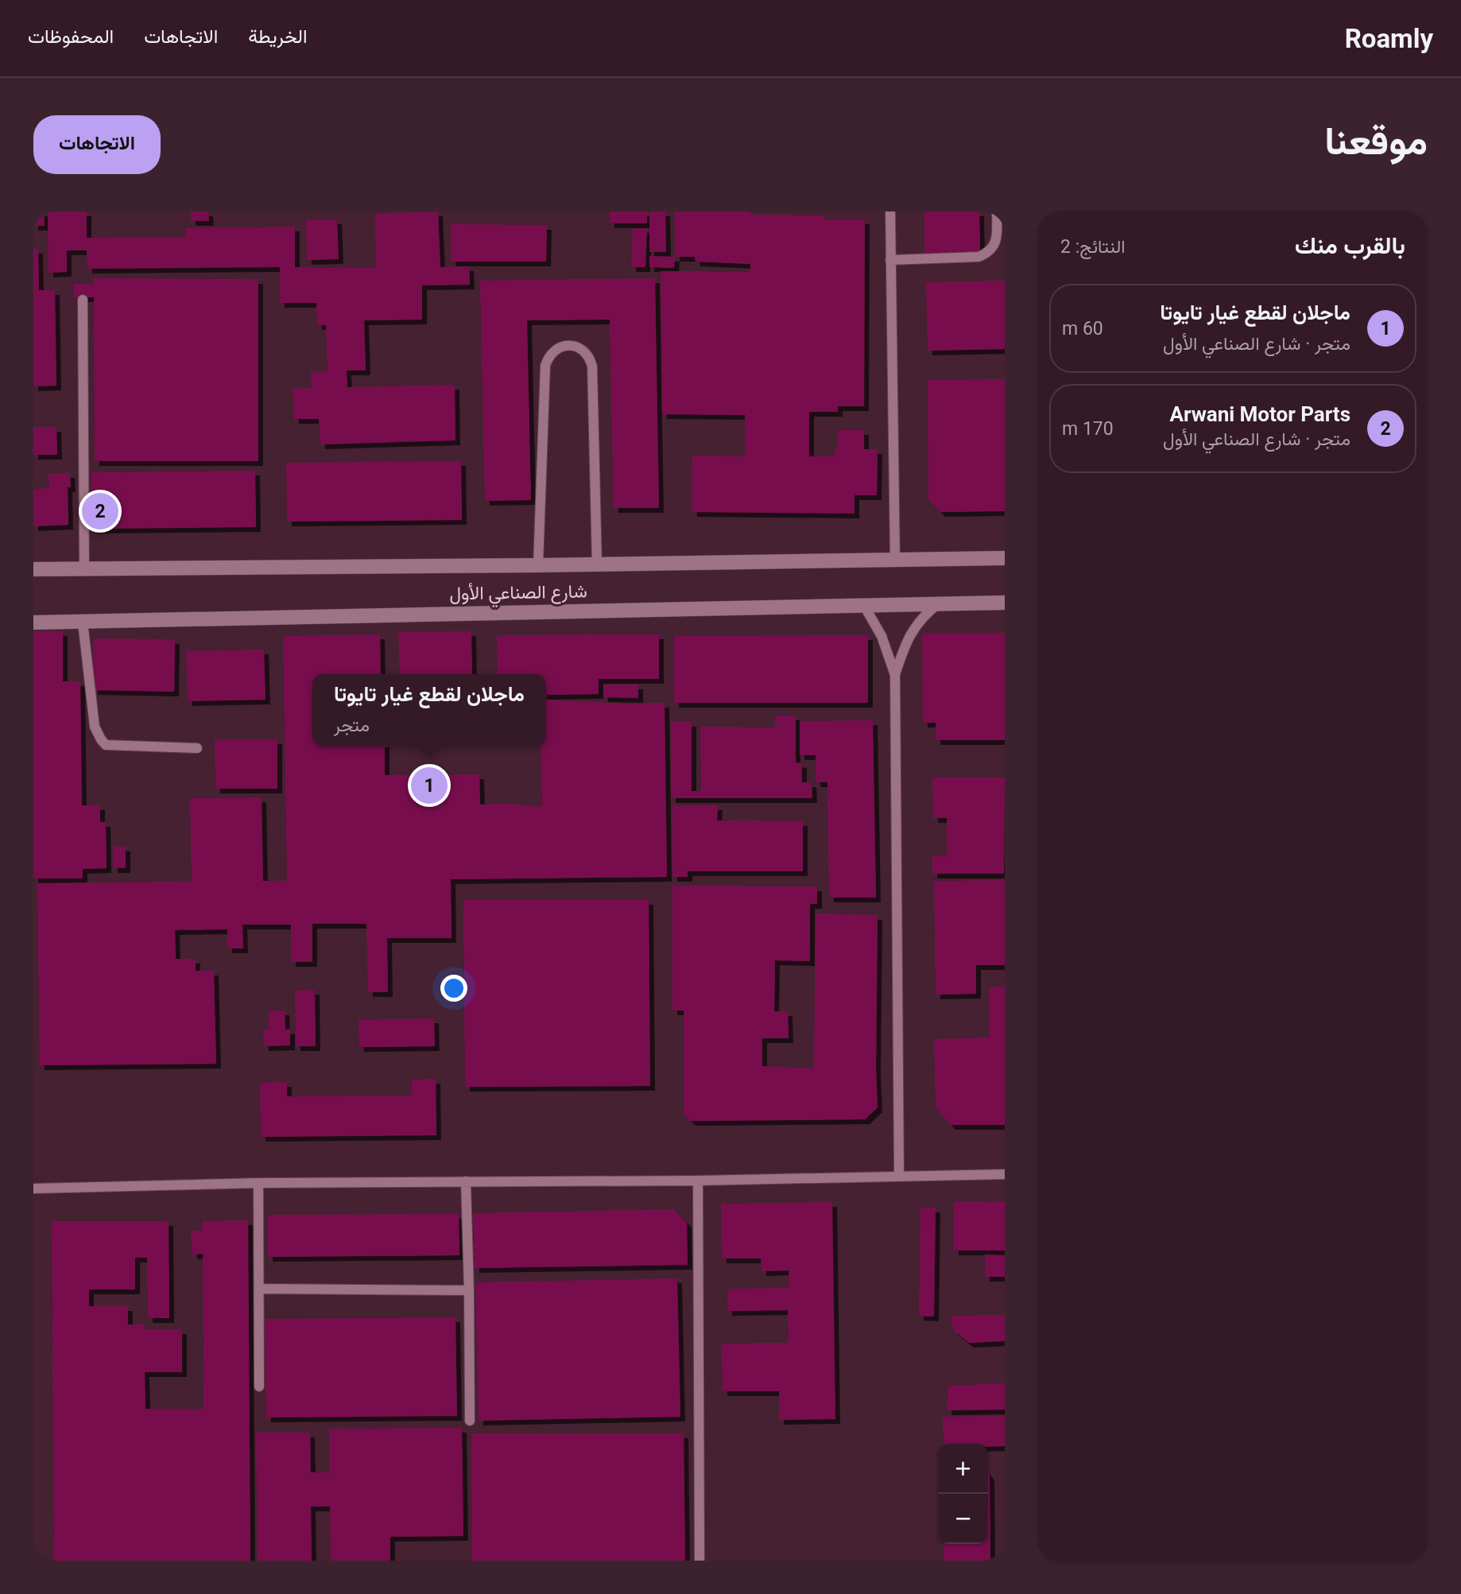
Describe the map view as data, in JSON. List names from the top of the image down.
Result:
{
  "streets": {
    "main road": ["شارع الصناعي الأول"]
  },
  "page": {
    "header": "Roamly",
    "nav": ["الخريطة", "الاتجاهات", "المحفوظات"],
    "title": "موقعنا",
    "buttons": "الاتجاهات",
    "heading": ["بالقرب منك", "النتائج: 2"],
    "list": [
      {
        "mark": "1",
        "name": "ماجلان لقطع غيار تايوتا",
        "note": "متجر · شارع الصناعي الأول",
        "value": "60 m"
      },
      {
        "mark": "2",
        "name": "Arwani Motor Parts",
        "note": "متجر · شارع الصناعي الأول",
        "value": "170 m"
      }
    ],
    "pins": ["2", "1"],
    "popup": ["ماجلان لقطع غيار تايوتا", "متجر"],
    "map_buttons": ["+", "−"]
  }
}
